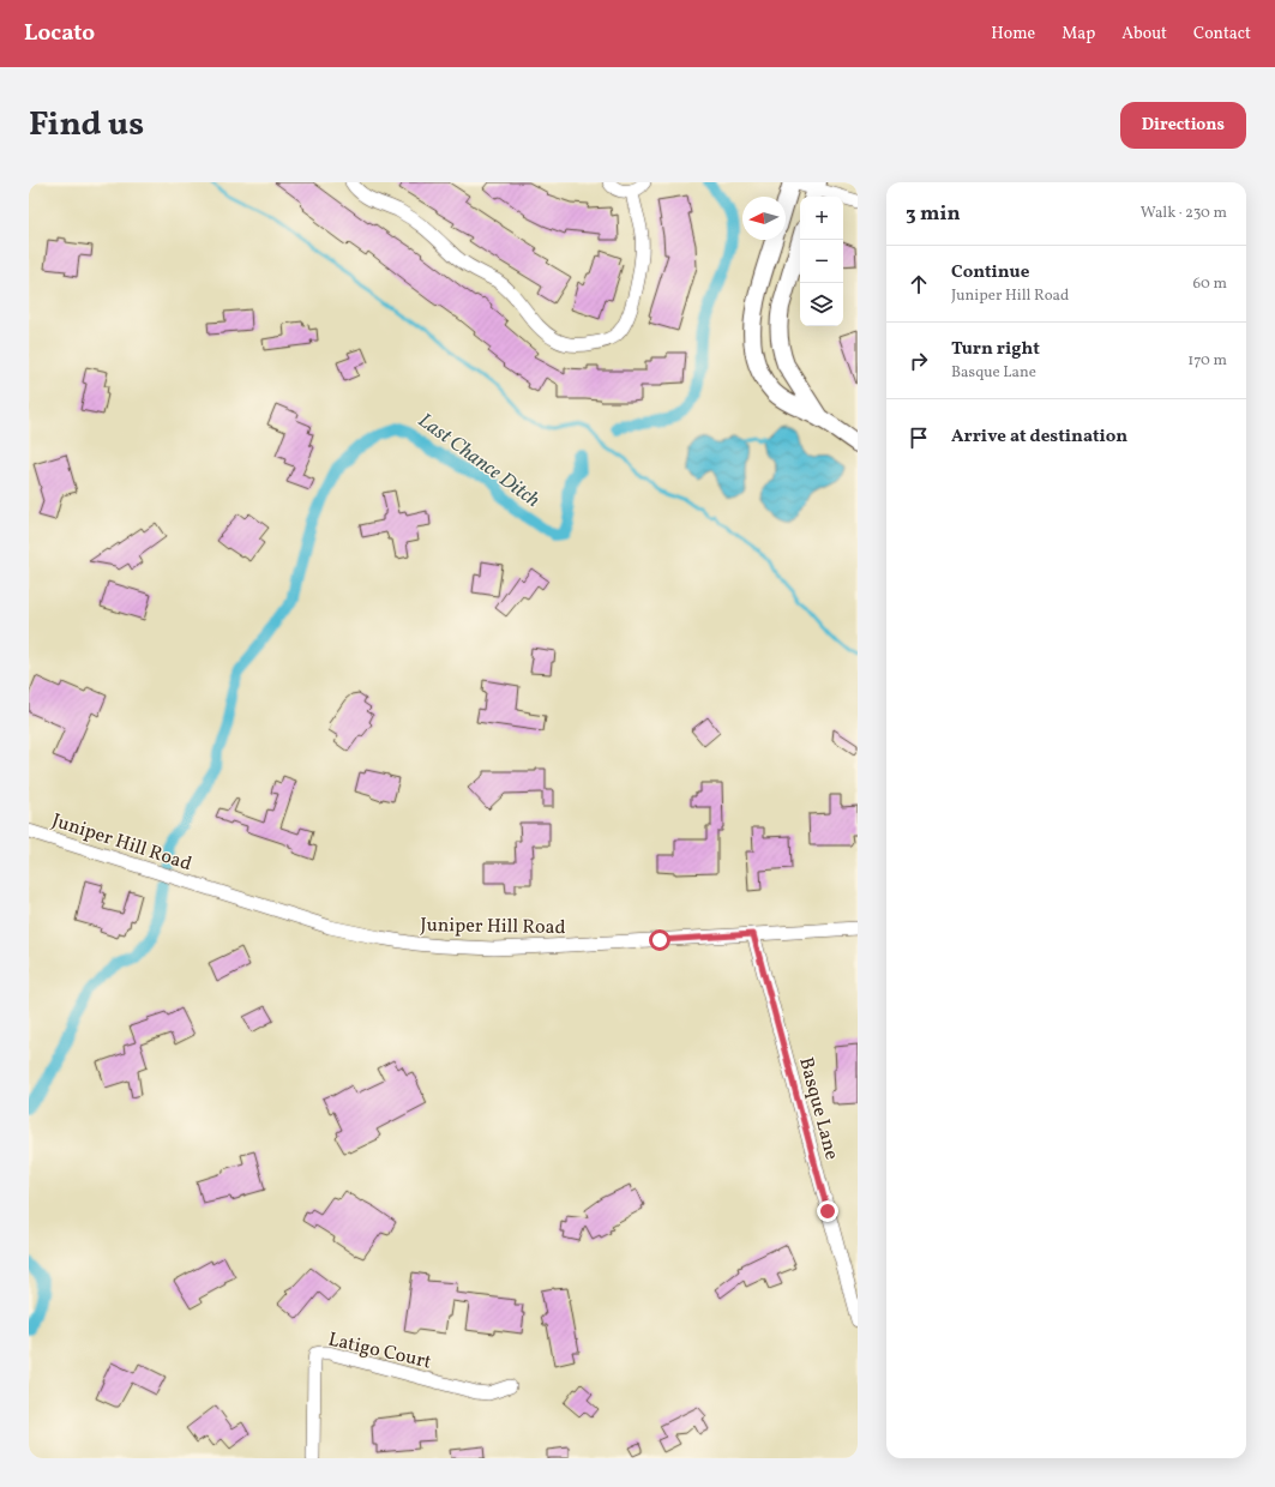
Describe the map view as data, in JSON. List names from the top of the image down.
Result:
{
  "streets": {
    "street": ["Juniper Hill Road", "Basque Lane", "Latigo Court"]
  },
  "crossings": [
    ["Juniper Hill Road", "Basque Lane"]
  ],
  "water": ["Last Chance Ditch"],
  "north": "left",
  "page": {
    "header": "Locato",
    "nav": [
      "Home",
      "Map",
      "About",
      "Contact"
    ],
    "title": "Find us",
    "buttons": "Directions",
    "heading": ["3 min", "Walk · 230 m"],
    "map_buttons": ["+", "−"],
    "list": [
      ["Continue", "Juniper Hill Road", "60 m"],
      ["Turn right", "Basque Lane", "170 m"],
      "Arrive at destination"
    ]
  }
}
